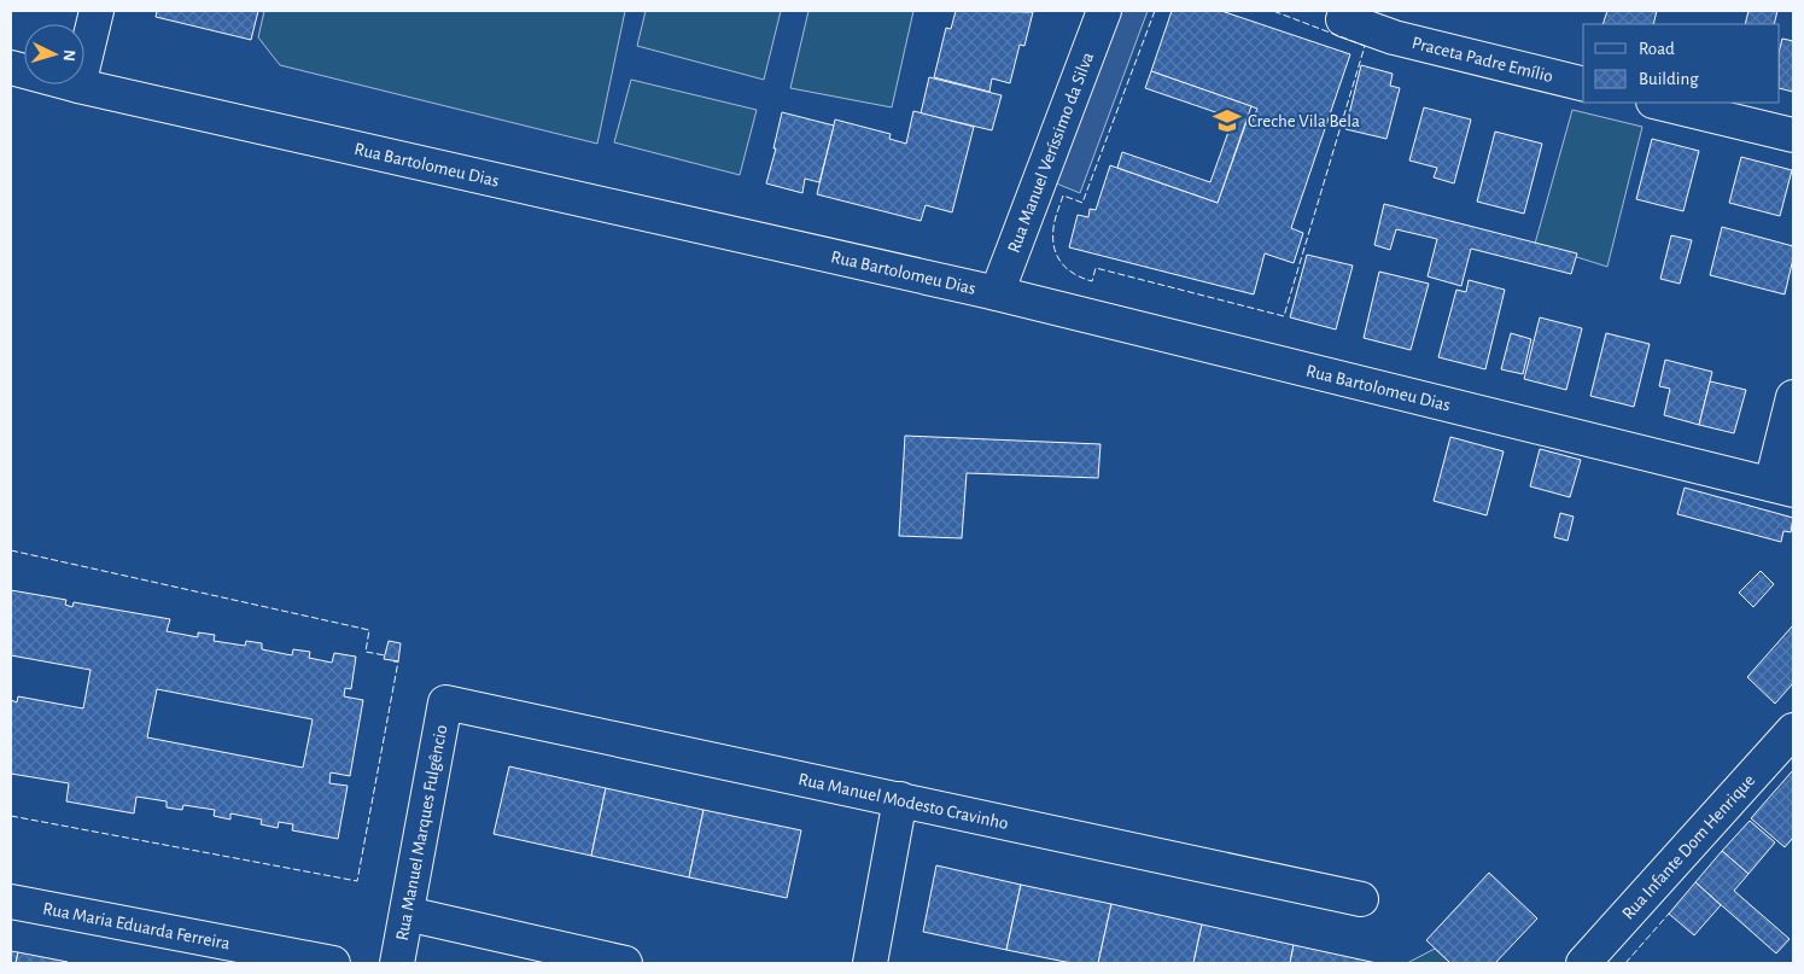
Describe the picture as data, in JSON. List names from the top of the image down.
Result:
{
  "streets": {
    "street": [
      "Praceta Padre Emílio",
      "Rua Manuel Veríssimo da Silva",
      "Rua Bartolomeu Dias",
      "Rua Manuel Modesto Cravinho",
      "Rua Manuel Marques Fulgêncio",
      "Rua Infante Dom Henrique",
      "Rua Maria Eduarda Ferreira"
    ]
  },
  "crossings": [
    ["Rua Manuel Veríssimo da Silva", "Rua Bartolomeu Dias"],
    ["Rua Manuel Modesto Cravinho", "Rua Manuel Marques Fulgêncio"]
  ],
  "places": {
    "school or university": ["Creche Vila Bela"]
  },
  "legend": ["Road", "Building"],
  "north": "right"
}
